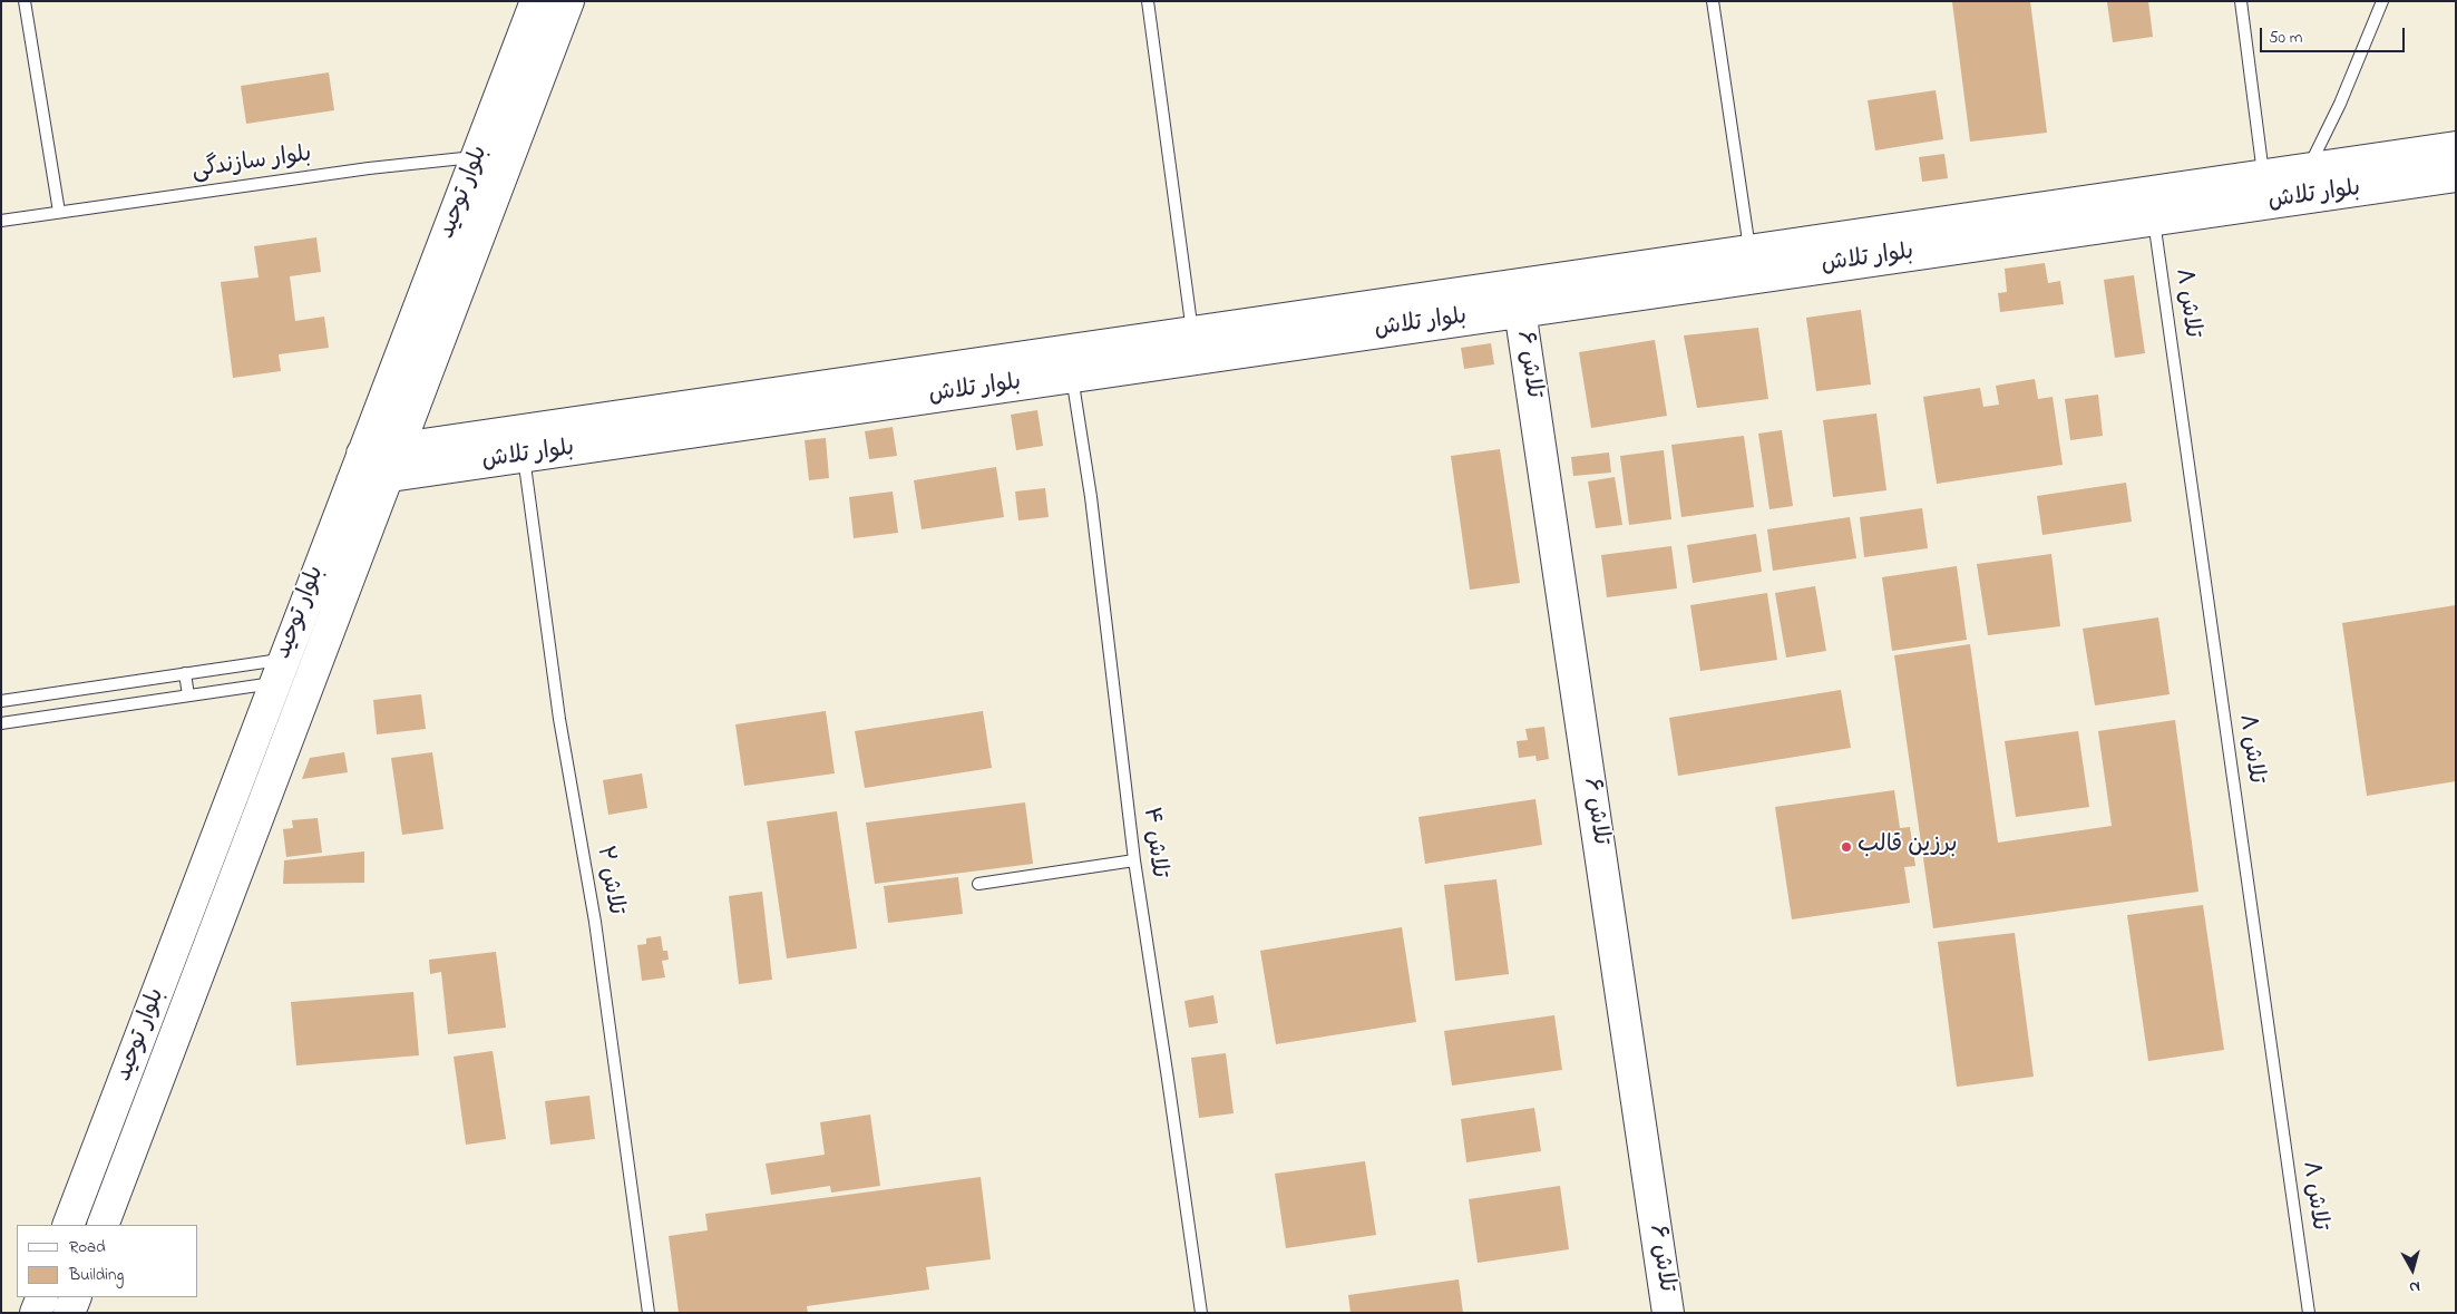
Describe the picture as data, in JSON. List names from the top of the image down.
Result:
{
  "streets": {
    "street": ["بلوار توحید", "بلوار تلاش", "تلاش ۶"],
    "lane": [
      "بلوار سازندگی",
      "تلاش ۸",
      "تلاش ۴",
      "تلاش ۲"
    ]
  },
  "crossings": [
    ["بلوار سازندگی", "بلوار توحید"],
    ["بلوار توحید", "بلوار تلاش"],
    ["بلوار تلاش", "تلاش ۸"],
    ["بلوار تلاش", "تلاش ۶"],
    ["بلوار تلاش", "تلاش ۴"],
    ["بلوار تلاش", "تلاش ۲"]
  ],
  "places": ["برزین قالب"],
  "legend": ["Road", "Building"],
  "scale_bar": "50 m",
  "north": "bottom"
}
